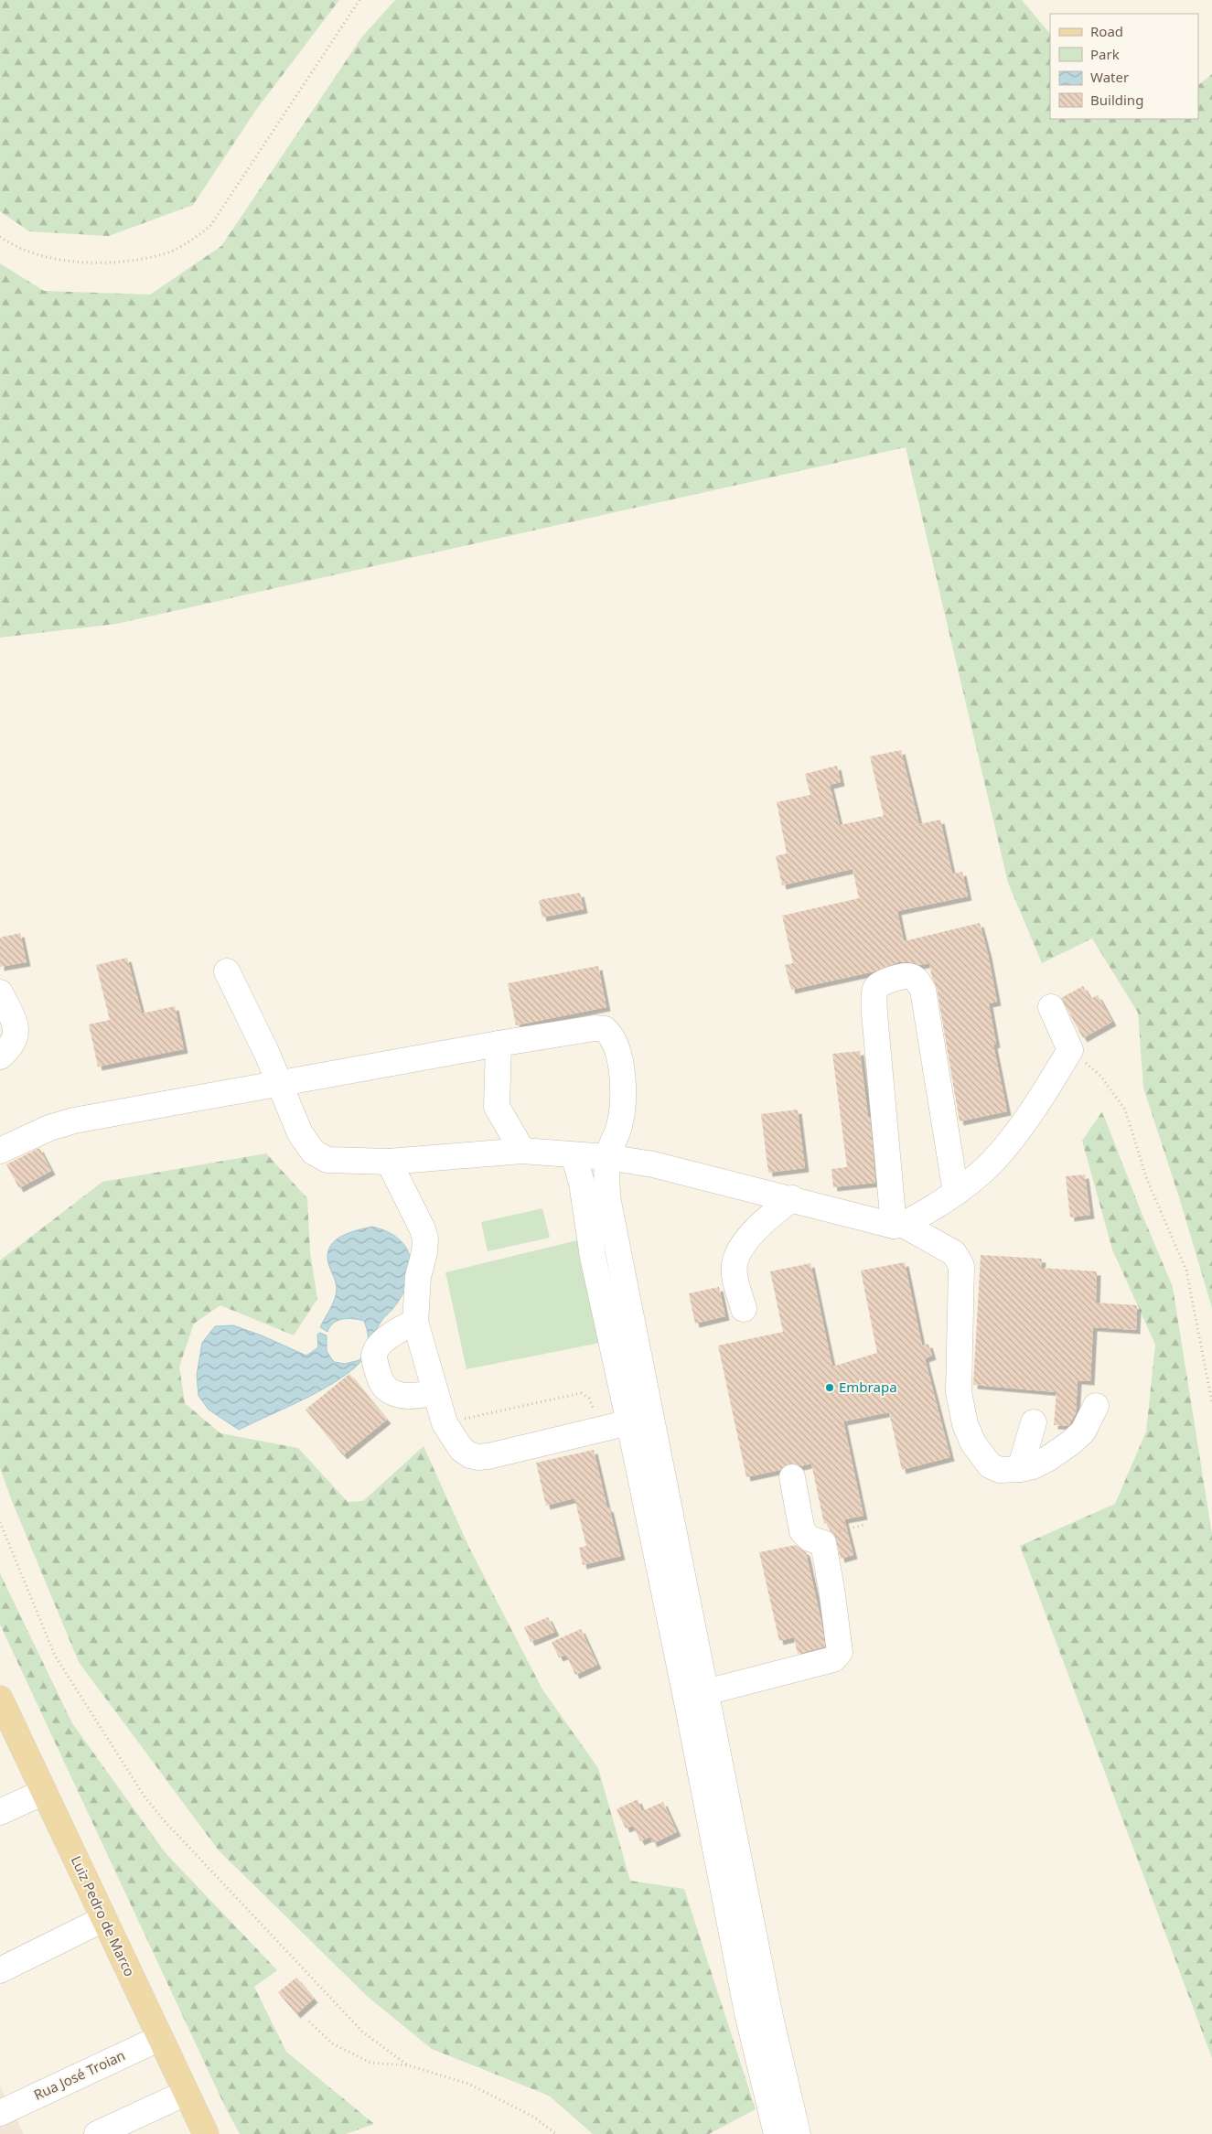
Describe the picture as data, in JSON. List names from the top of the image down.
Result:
{
  "streets": {
    "main road": ["Luiz Pedro de Marco"],
    "street": ["Rua José Troian"]
  },
  "crossings": [
    ["Luiz Pedro de Marco", "Rua José Troian"]
  ],
  "places": ["Embrapa"],
  "legend": [
    "Road",
    "Park",
    "Water",
    "Building"
  ]
}
